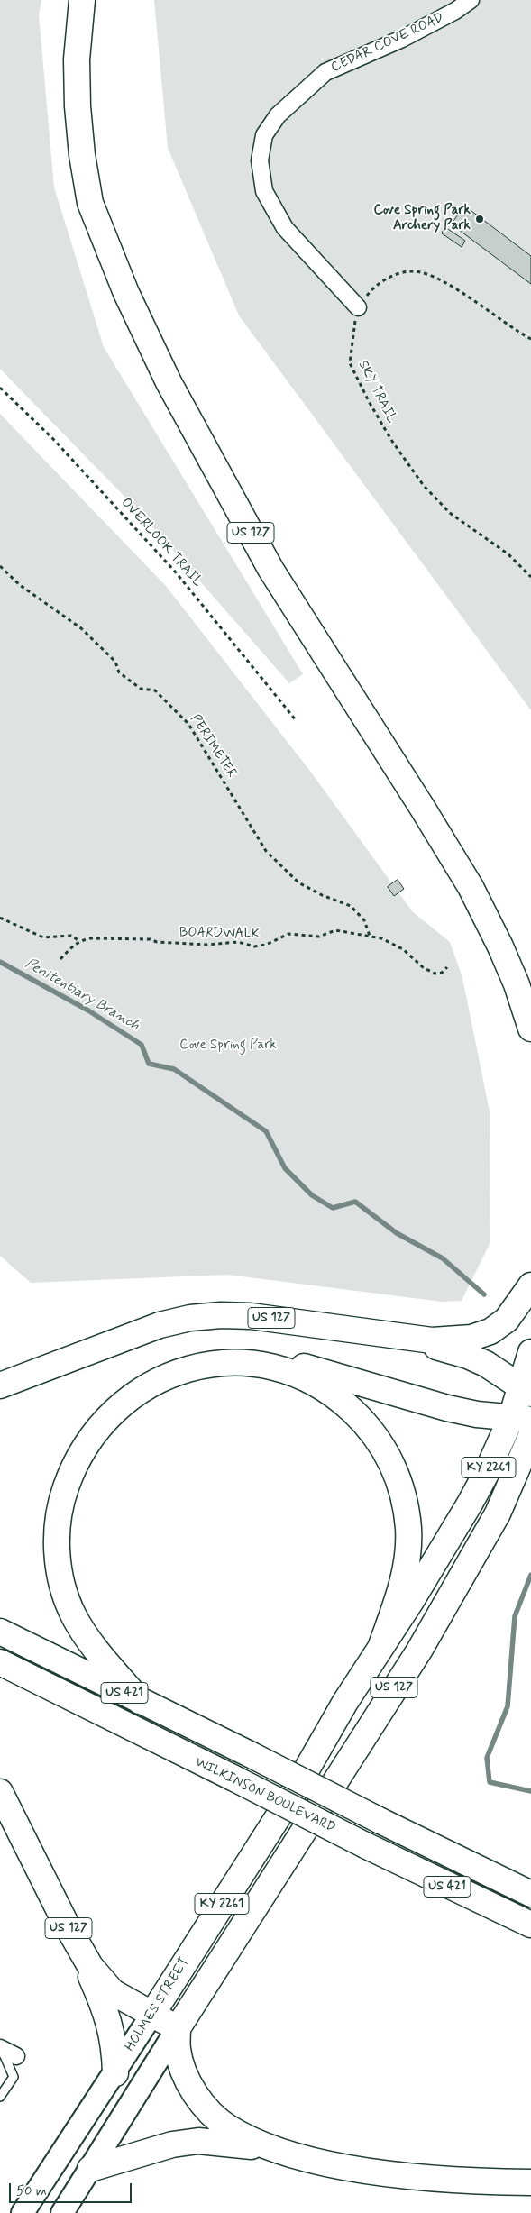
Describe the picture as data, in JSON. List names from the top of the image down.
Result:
{
  "streets": {
    "highway": [
      "US 127",
      "KY 2261",
      "US 421",
      "WILKINSON BOULEVARD",
      "HOLMES STREET"
    ],
    "street": ["CEDAR COVE ROAD"],
    "path": [
      "SKY TRAIL",
      "OVERLOOK TRAIL",
      "PERIMETER",
      "BOARDWALK"
    ]
  },
  "crossings": [
    ["CEDAR COVE ROAD", "SKY TRAIL"],
    ["US 127", "HOLMES STREET"],
    ["PERIMETER", "BOARDWALK"],
    ["KY 2261", "HOLMES STREET"]
  ],
  "water": ["Penitentiary Branch"],
  "parks": ["Cove Spring Park"],
  "places": ["Cove Spring Park Archery Park"],
  "scale_bar": "50 m"
}
